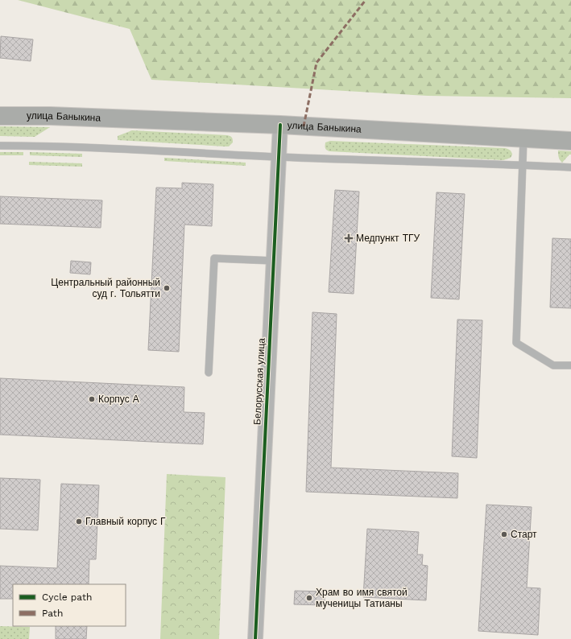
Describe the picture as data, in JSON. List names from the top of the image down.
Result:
{
  "streets": {
    "main road": ["улица Баныкина"],
    "street": ["Белорусская улица"]
  },
  "crossings": [
    ["улица Баныкина", "Белорусская улица"]
  ],
  "places": {
    "health": ["Медпункт ТГУ"],
    "other": [
      "Центральный районный суд г. Тольятти",
      "Корпус А",
      "Главный корпус Г",
      "Старт",
      "Храм во имя святой мученицы Татианы"
    ]
  },
  "legend": ["Cycle path", "Path"]
}
